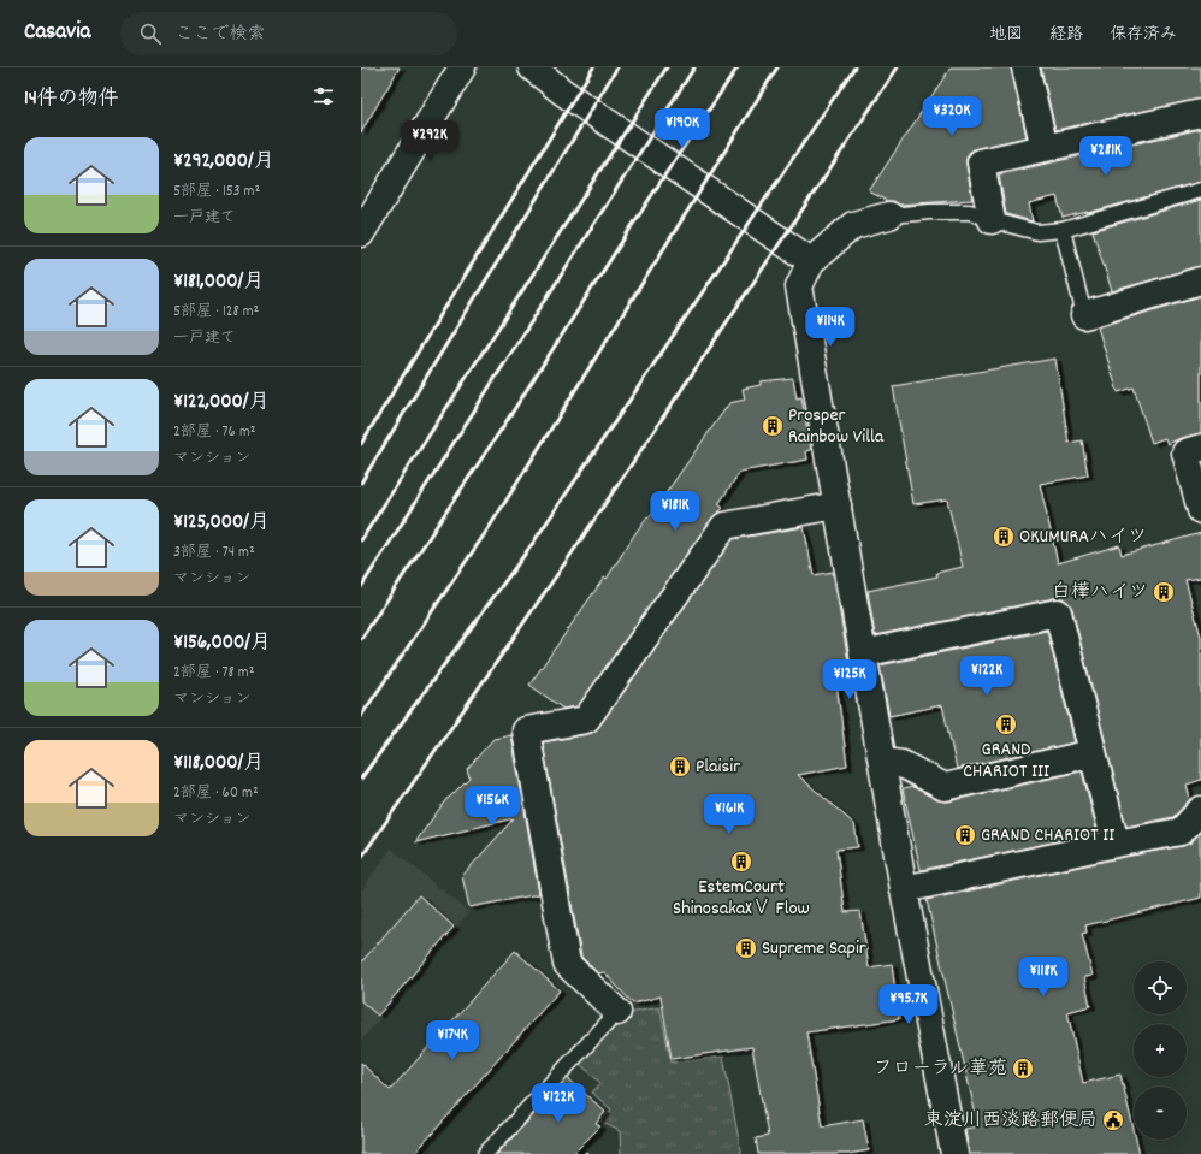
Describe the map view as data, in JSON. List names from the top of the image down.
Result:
{
  "places": {
    "building": [
      "Prosper Rainbow Villa",
      "OKUMURAハイツ",
      "白樺ハイツ",
      "GRAND CHARIOT III",
      "Plaisir",
      "GRAND CHARIOT II",
      "EstemCourt ShinosakaXⅤ Flow",
      "Supreme Sapir",
      "フローラル華苑"
    ],
    "public building": ["東淀川西淡路郵便局"]
  },
  "page": {
    "header": "Casavia",
    "search": "ここで検索",
    "nav": ["地図", "経路", "保存済み"],
    "heading": "14件の物件",
    "price": [
      "¥320K",
      "¥190K",
      "¥292K",
      "¥281K",
      "¥114K",
      "¥181K",
      "¥122K",
      "¥125K",
      "¥156K",
      "¥161K",
      "¥118K",
      "¥95.7K",
      "¥174K",
      "¥122K"
    ],
    "list": [
      {
        "name": "¥292,000/月",
        "note": "5部屋 · 153 m² · 一戸建て"
      },
      {
        "name": "¥181,000/月",
        "note": "5部屋 · 128 m² · 一戸建て"
      },
      {
        "name": "¥122,000/月",
        "note": "2部屋 · 76 m² · マンション"
      },
      {
        "name": "¥125,000/月",
        "note": "3部屋 · 74 m² · マンション"
      },
      {
        "name": "¥156,000/月",
        "note": "2部屋 · 78 m² · マンション"
      },
      {
        "name": "¥118,000/月",
        "note": "2部屋 · 60 m² · マンション"
      }
    ],
    "map_buttons": ["+", "−"]
  }
}
